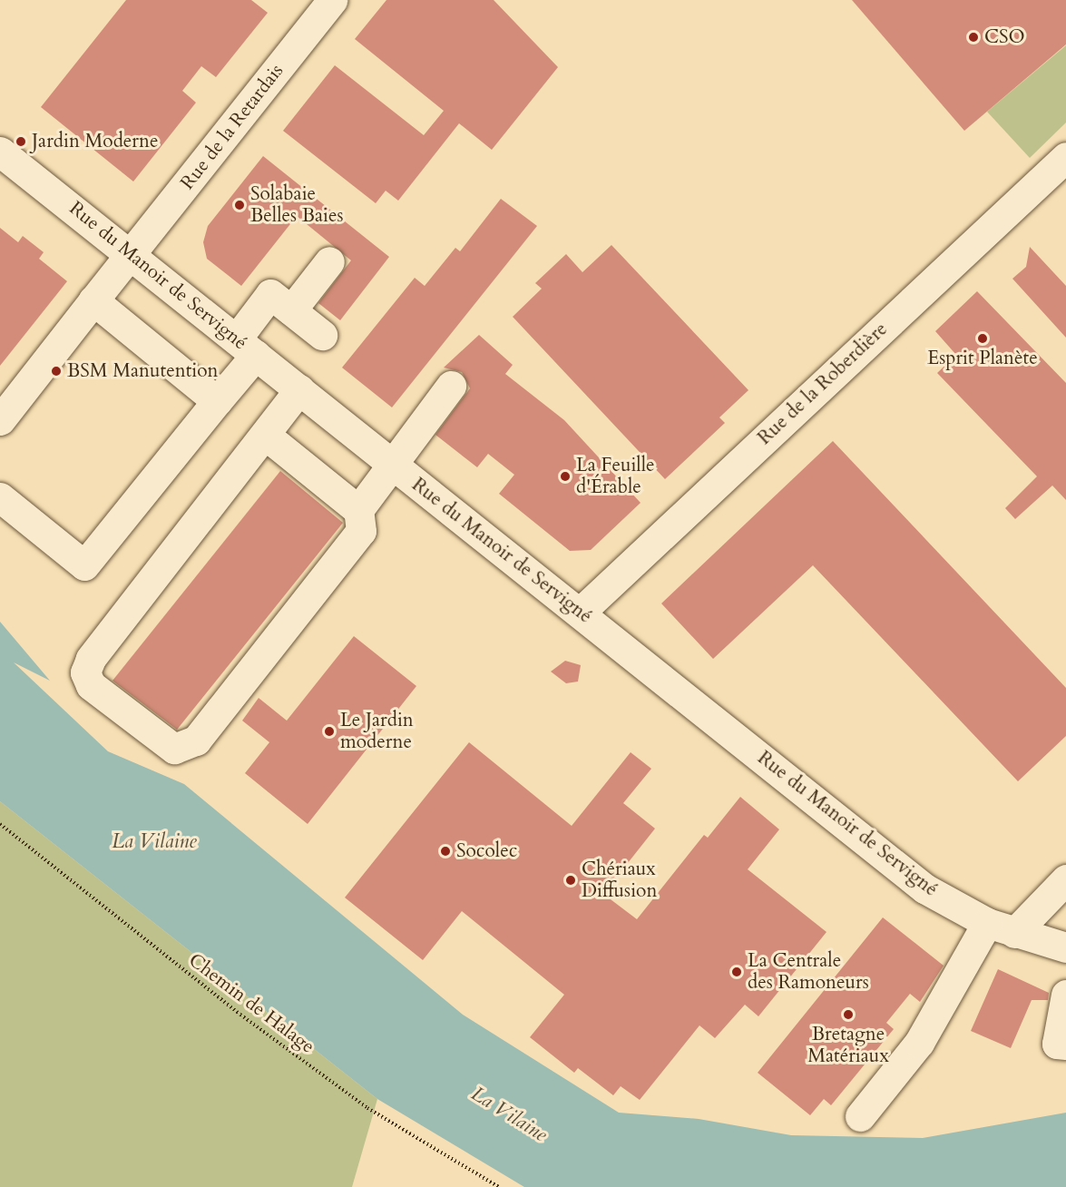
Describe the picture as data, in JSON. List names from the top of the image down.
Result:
{
  "streets": {
    "street": ["Rue de la Retardais", "Rue du Manoir de Servigné", "Rue de la Roberdière"],
    "path": ["Chemin de Halage"]
  },
  "crossings": [
    ["Rue de la Retardais", "Rue du Manoir de Servigné"],
    ["Rue du Manoir de Servigné", "Rue de la Roberdière"]
  ],
  "water": ["La Vilaine"],
  "places": [
    "CSO",
    "Jardin Moderne",
    "Solabaie Belles Baies",
    "Esprit Planète",
    "BSM Manutention",
    "La Feuille d'Érable",
    "Le Jardin moderne",
    "Socolec",
    "Chériaux Diffusion",
    "La Centrale des Ramoneurs",
    "Bretagne Matériaux"
  ]
}
